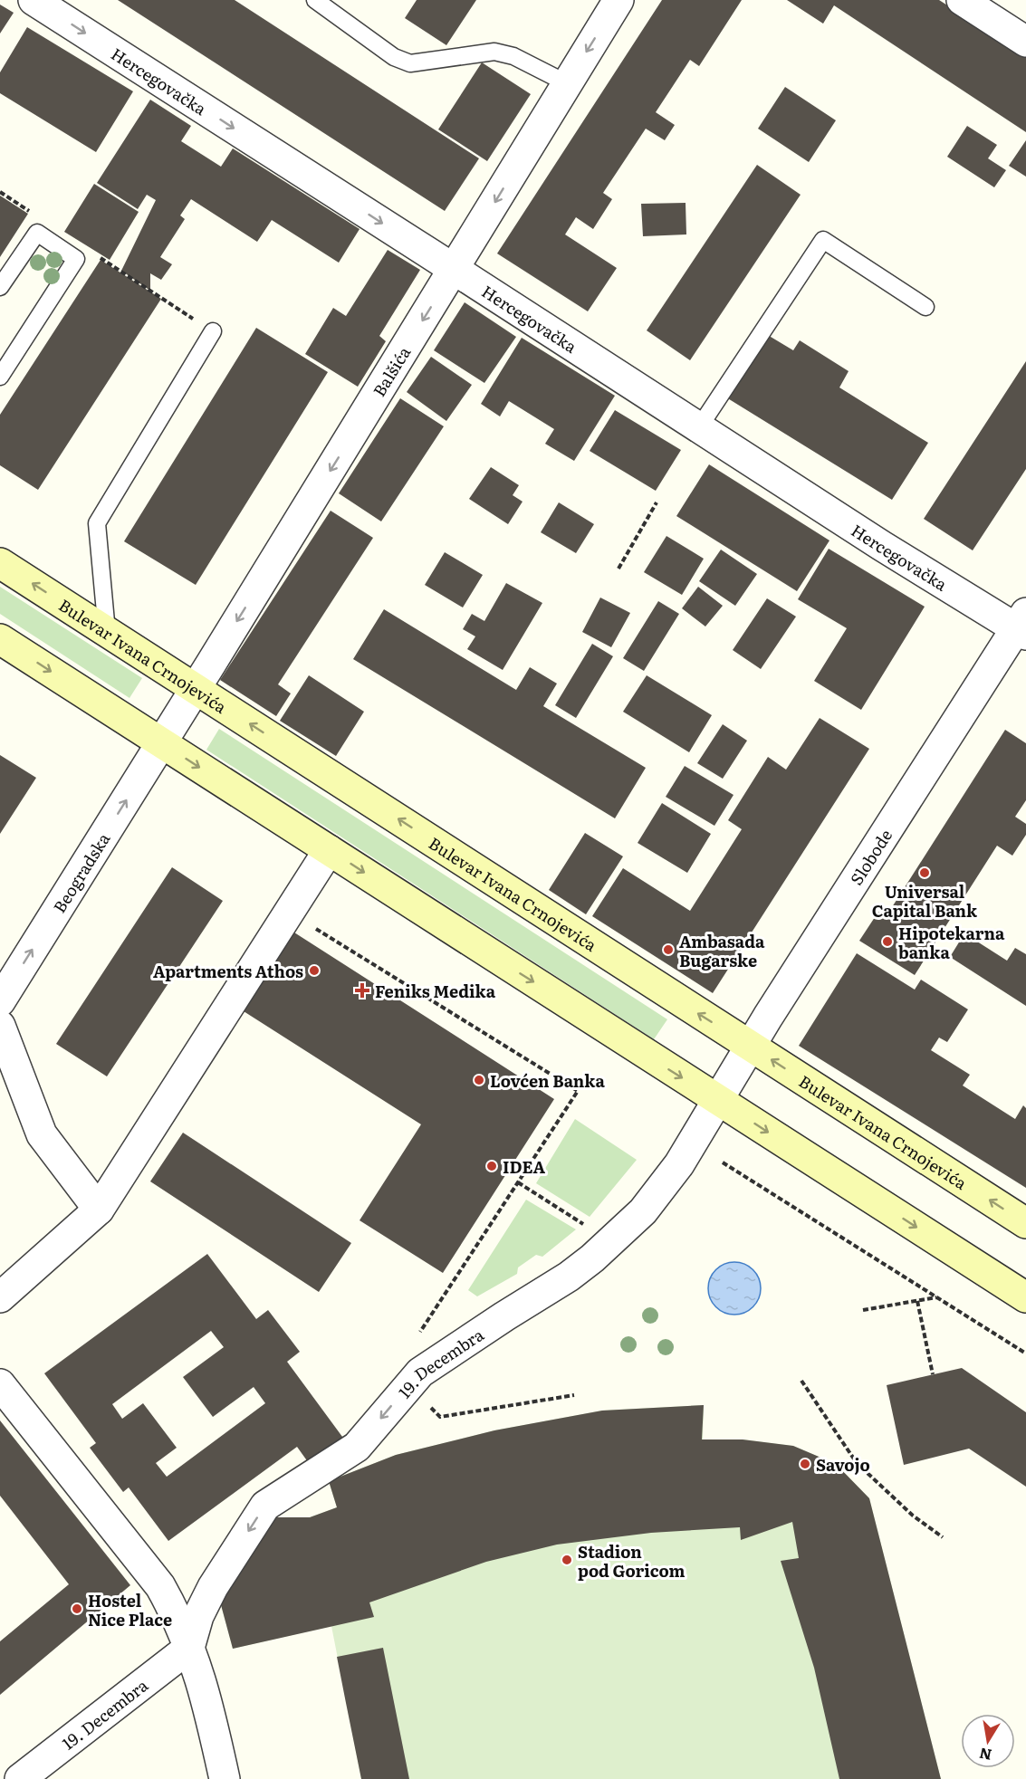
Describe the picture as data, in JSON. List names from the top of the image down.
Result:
{
  "streets": {
    "main road": ["Bulevar Ivana Crnojevića"],
    "street": [
      "Hercegovačka",
      "Balšića",
      "Slobode",
      "Beogradska",
      "19. Decembra"
    ]
  },
  "crossings": [
    ["Hercegovačka", "Balšića"],
    ["Hercegovačka", "Slobode"],
    ["Balšića", "Bulevar Ivana Crnojevića"],
    ["Balšića", "Beogradska"],
    ["Bulevar Ivana Crnojevića", "Slobode"],
    ["Slobode", "19. Decembra"]
  ],
  "one_way": ["Hercegovačka", "Balšića", "19. Decembra"],
  "places": {
    "other": [
      "Universal Capital Bank",
      "Hipotekarna banka",
      "Ambasada Bugarske",
      "Apartments Athos",
      "Lovćen Banka",
      "IDEA",
      "Savojo",
      "Stadion pod Goricom",
      "Hostel Nice Place"
    ],
    "health": ["Feniks Medika"]
  },
  "north": "bottom"
}
